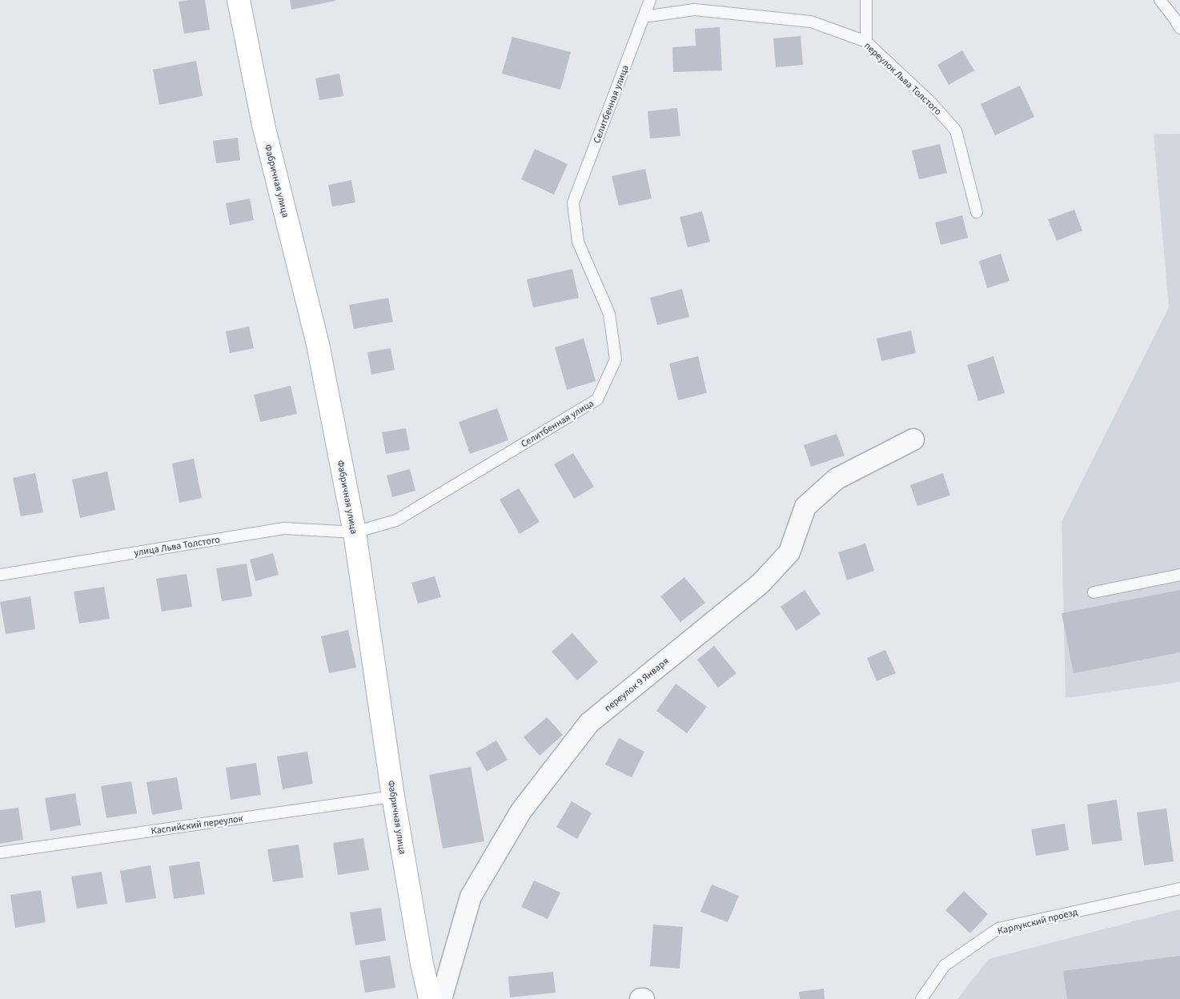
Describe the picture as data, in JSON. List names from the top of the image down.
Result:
{
  "streets": {
    "street": ["Фабричная улица", "переулок 9 Января"],
    "lane": [
      "переулок Льва Толстого",
      "Селитбенная улица",
      "улица Льва Толстого",
      "Каспийский переулок",
      "Карлукский проезд"
    ]
  },
  "crossings": [
    ["переулок Льва Толстого", "Селитбенная улица"],
    ["Селитбенная улица", "Фабричная улица"],
    ["Селитбенная улица", "улица Льва Толстого"],
    ["Фабричная улица", "улица Льва Толстого"],
    ["Фабричная улица", "Каспийский переулок"]
  ]
}
